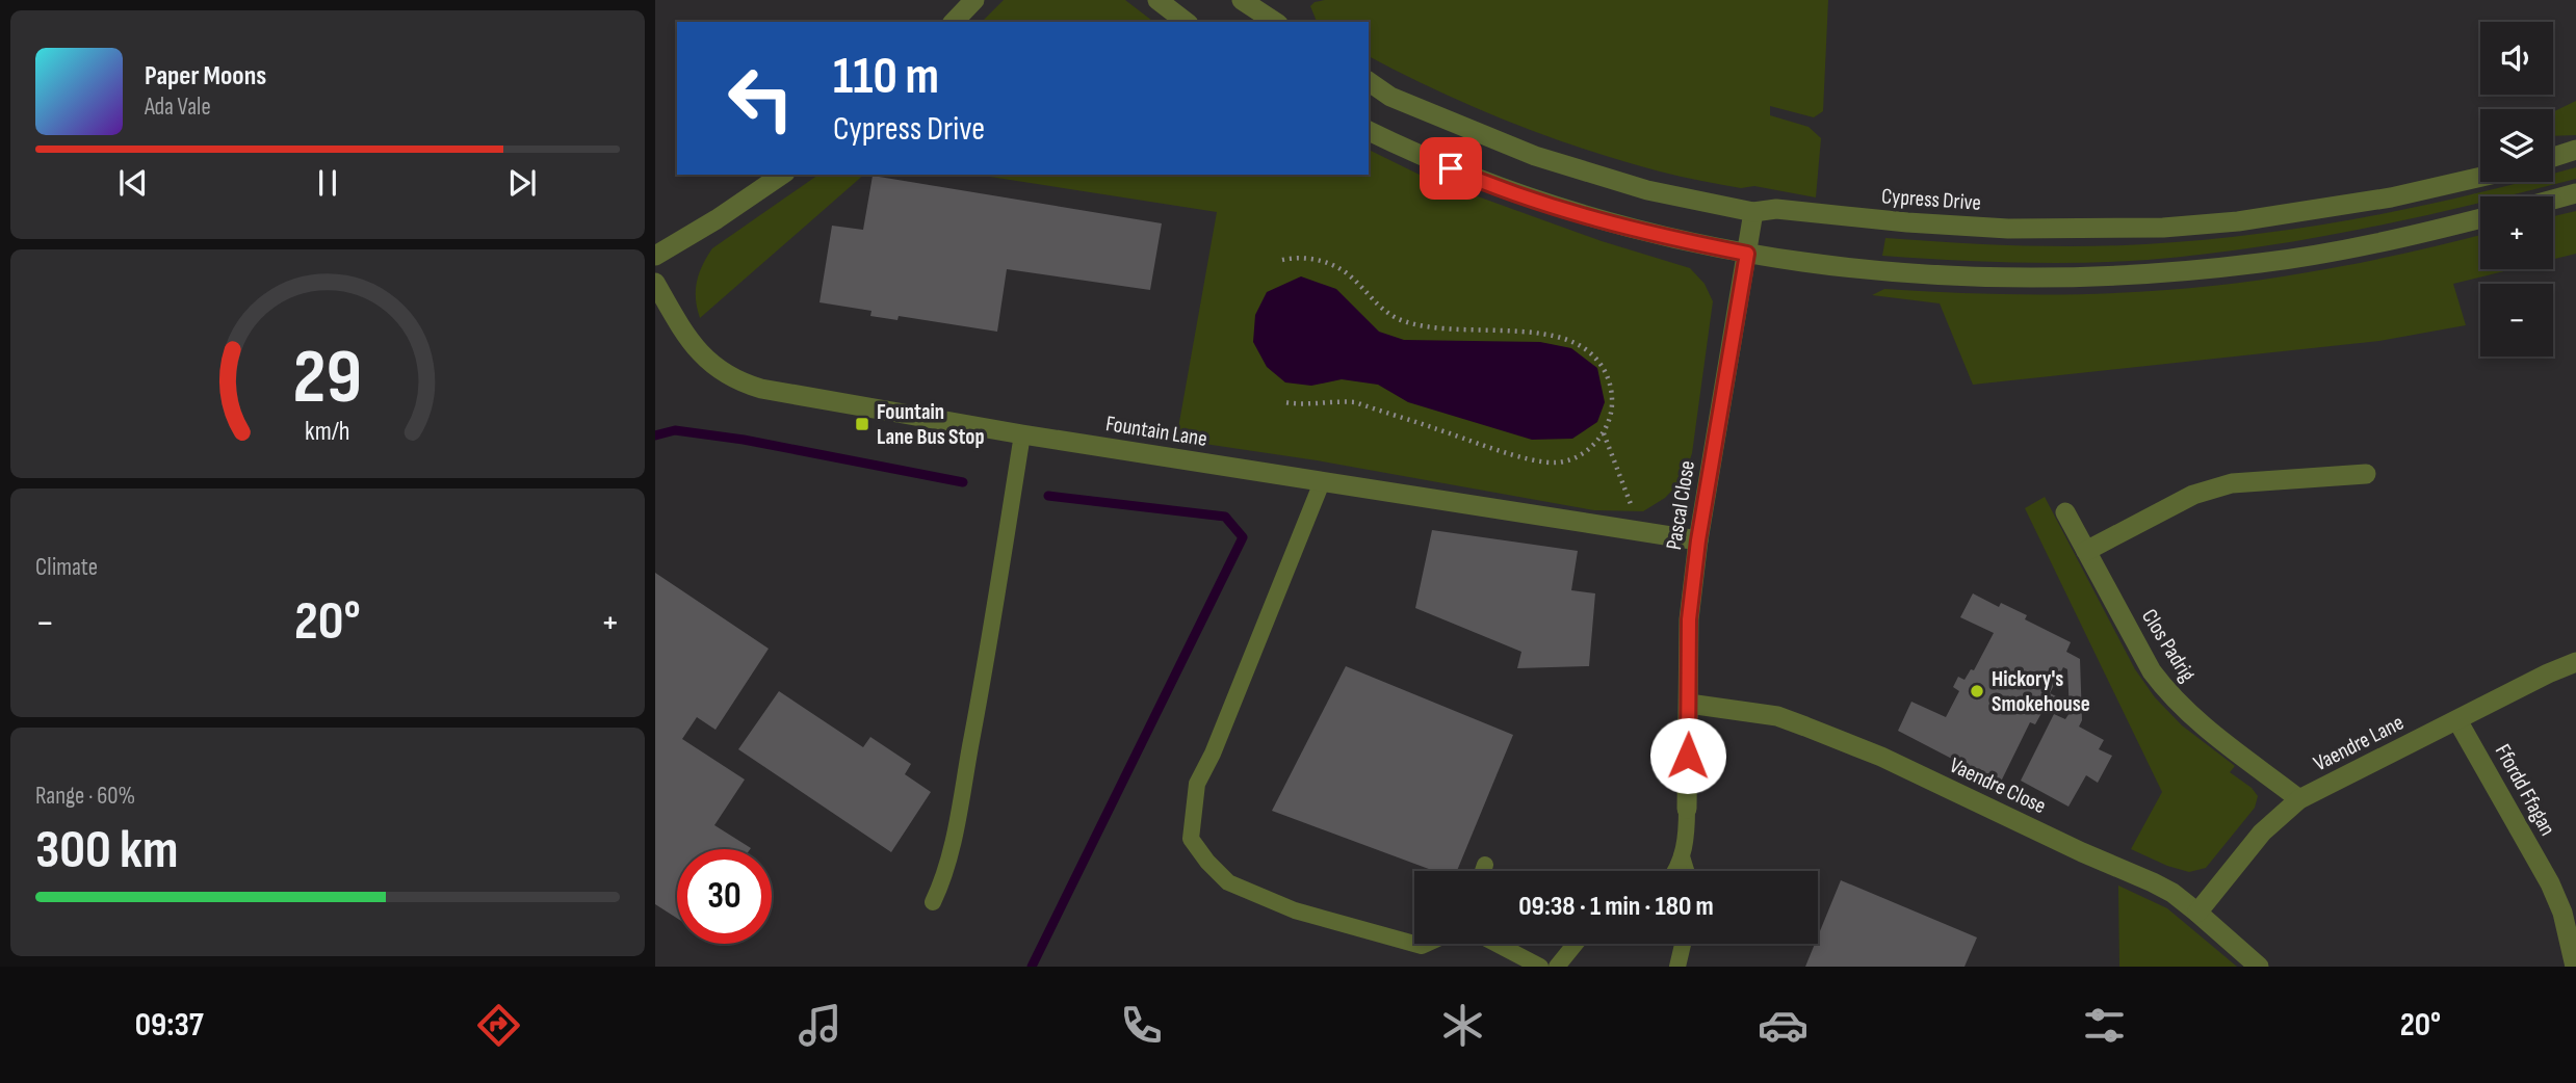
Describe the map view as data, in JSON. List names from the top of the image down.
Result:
{
  "streets": {
    "street": [
      "Cypress Drive",
      "Fountain Lane",
      "Pascal Close",
      "Clos Padrig",
      "Vaendre Lane",
      "Vaendre Close",
      "Ffordd Ffagan"
    ]
  },
  "crossings": [
    ["Cypress Drive", "Pascal Close"],
    ["Fountain Lane", "Pascal Close"],
    ["Pascal Close", "Vaendre Close"],
    ["Clos Padrig", "Vaendre Lane"],
    ["Vaendre Lane", "Vaendre Close"],
    ["Vaendre Lane", "Ffordd Ffagan"]
  ],
  "places": {
    "transit": ["Fountain Lane Bus Stop"],
    "other": ["Hickory's Smokehouse"]
  },
  "page": {
    "map_buttons": ["+", "−"],
    "turn": ["110 m", "Cypress Drive"],
    "song": ["Paper Moons", "Ada Vale"],
    "tile": [
      "Climate",
      ["Range · 60%", "300 km"]
    ],
    "heat": ["−", "20°", "+"],
    "limit": "30",
    "trip": "09:38 · 1 min · 180 m",
    "tabs": ["09:37", "20°"],
    "gauge": ["29", "km/h"]
  }
}
